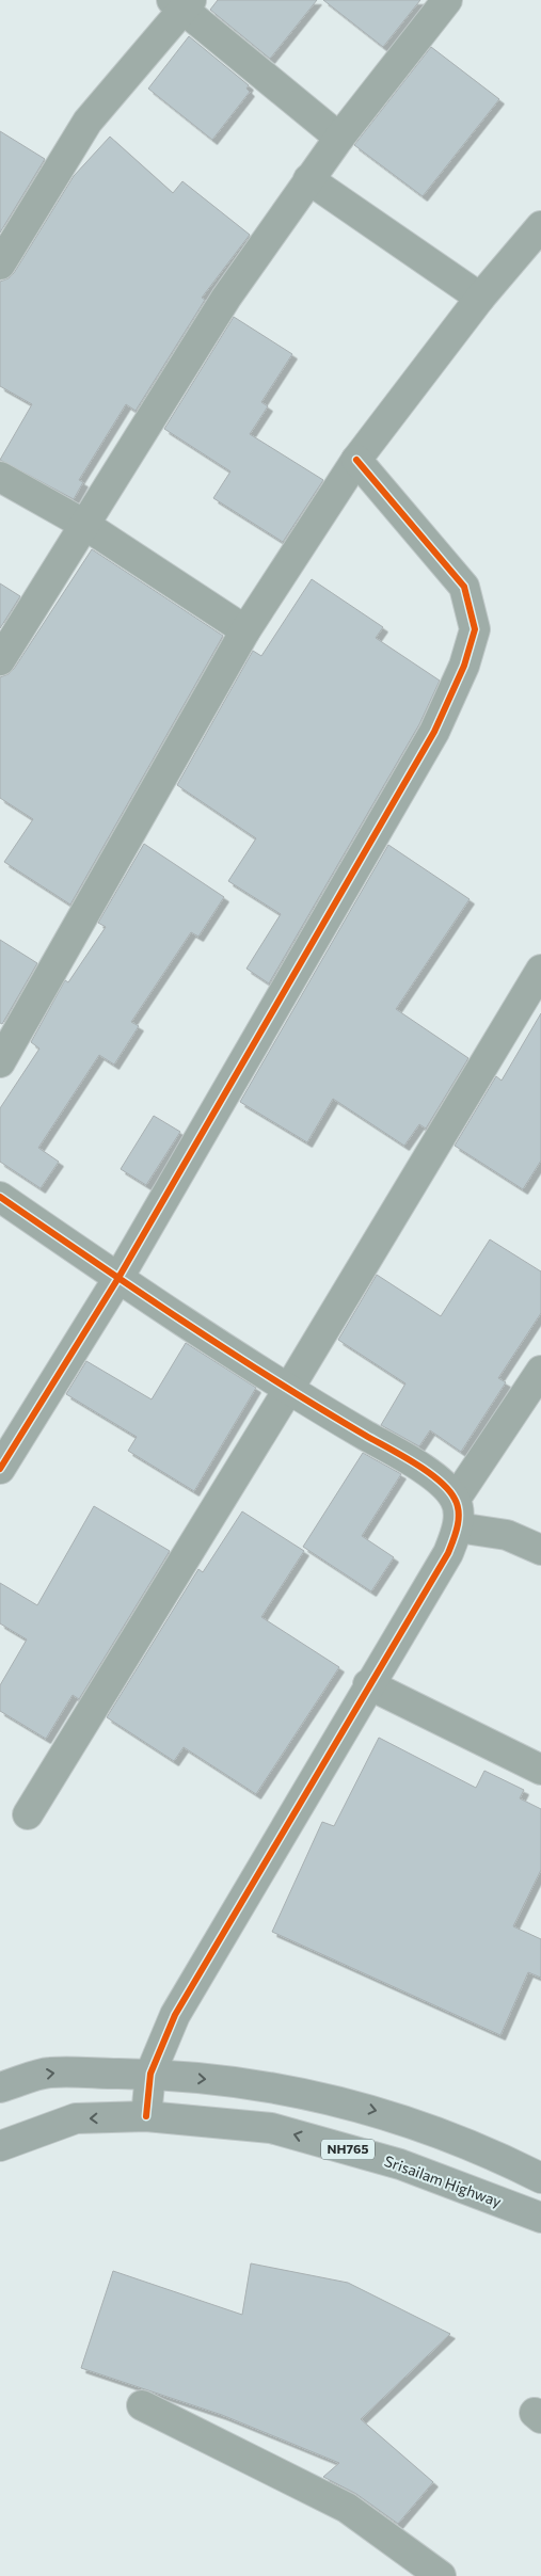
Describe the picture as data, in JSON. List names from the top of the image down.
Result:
{
  "streets": {
    "highway": ["NH765", "Srisailam Highway"]
  }
}
